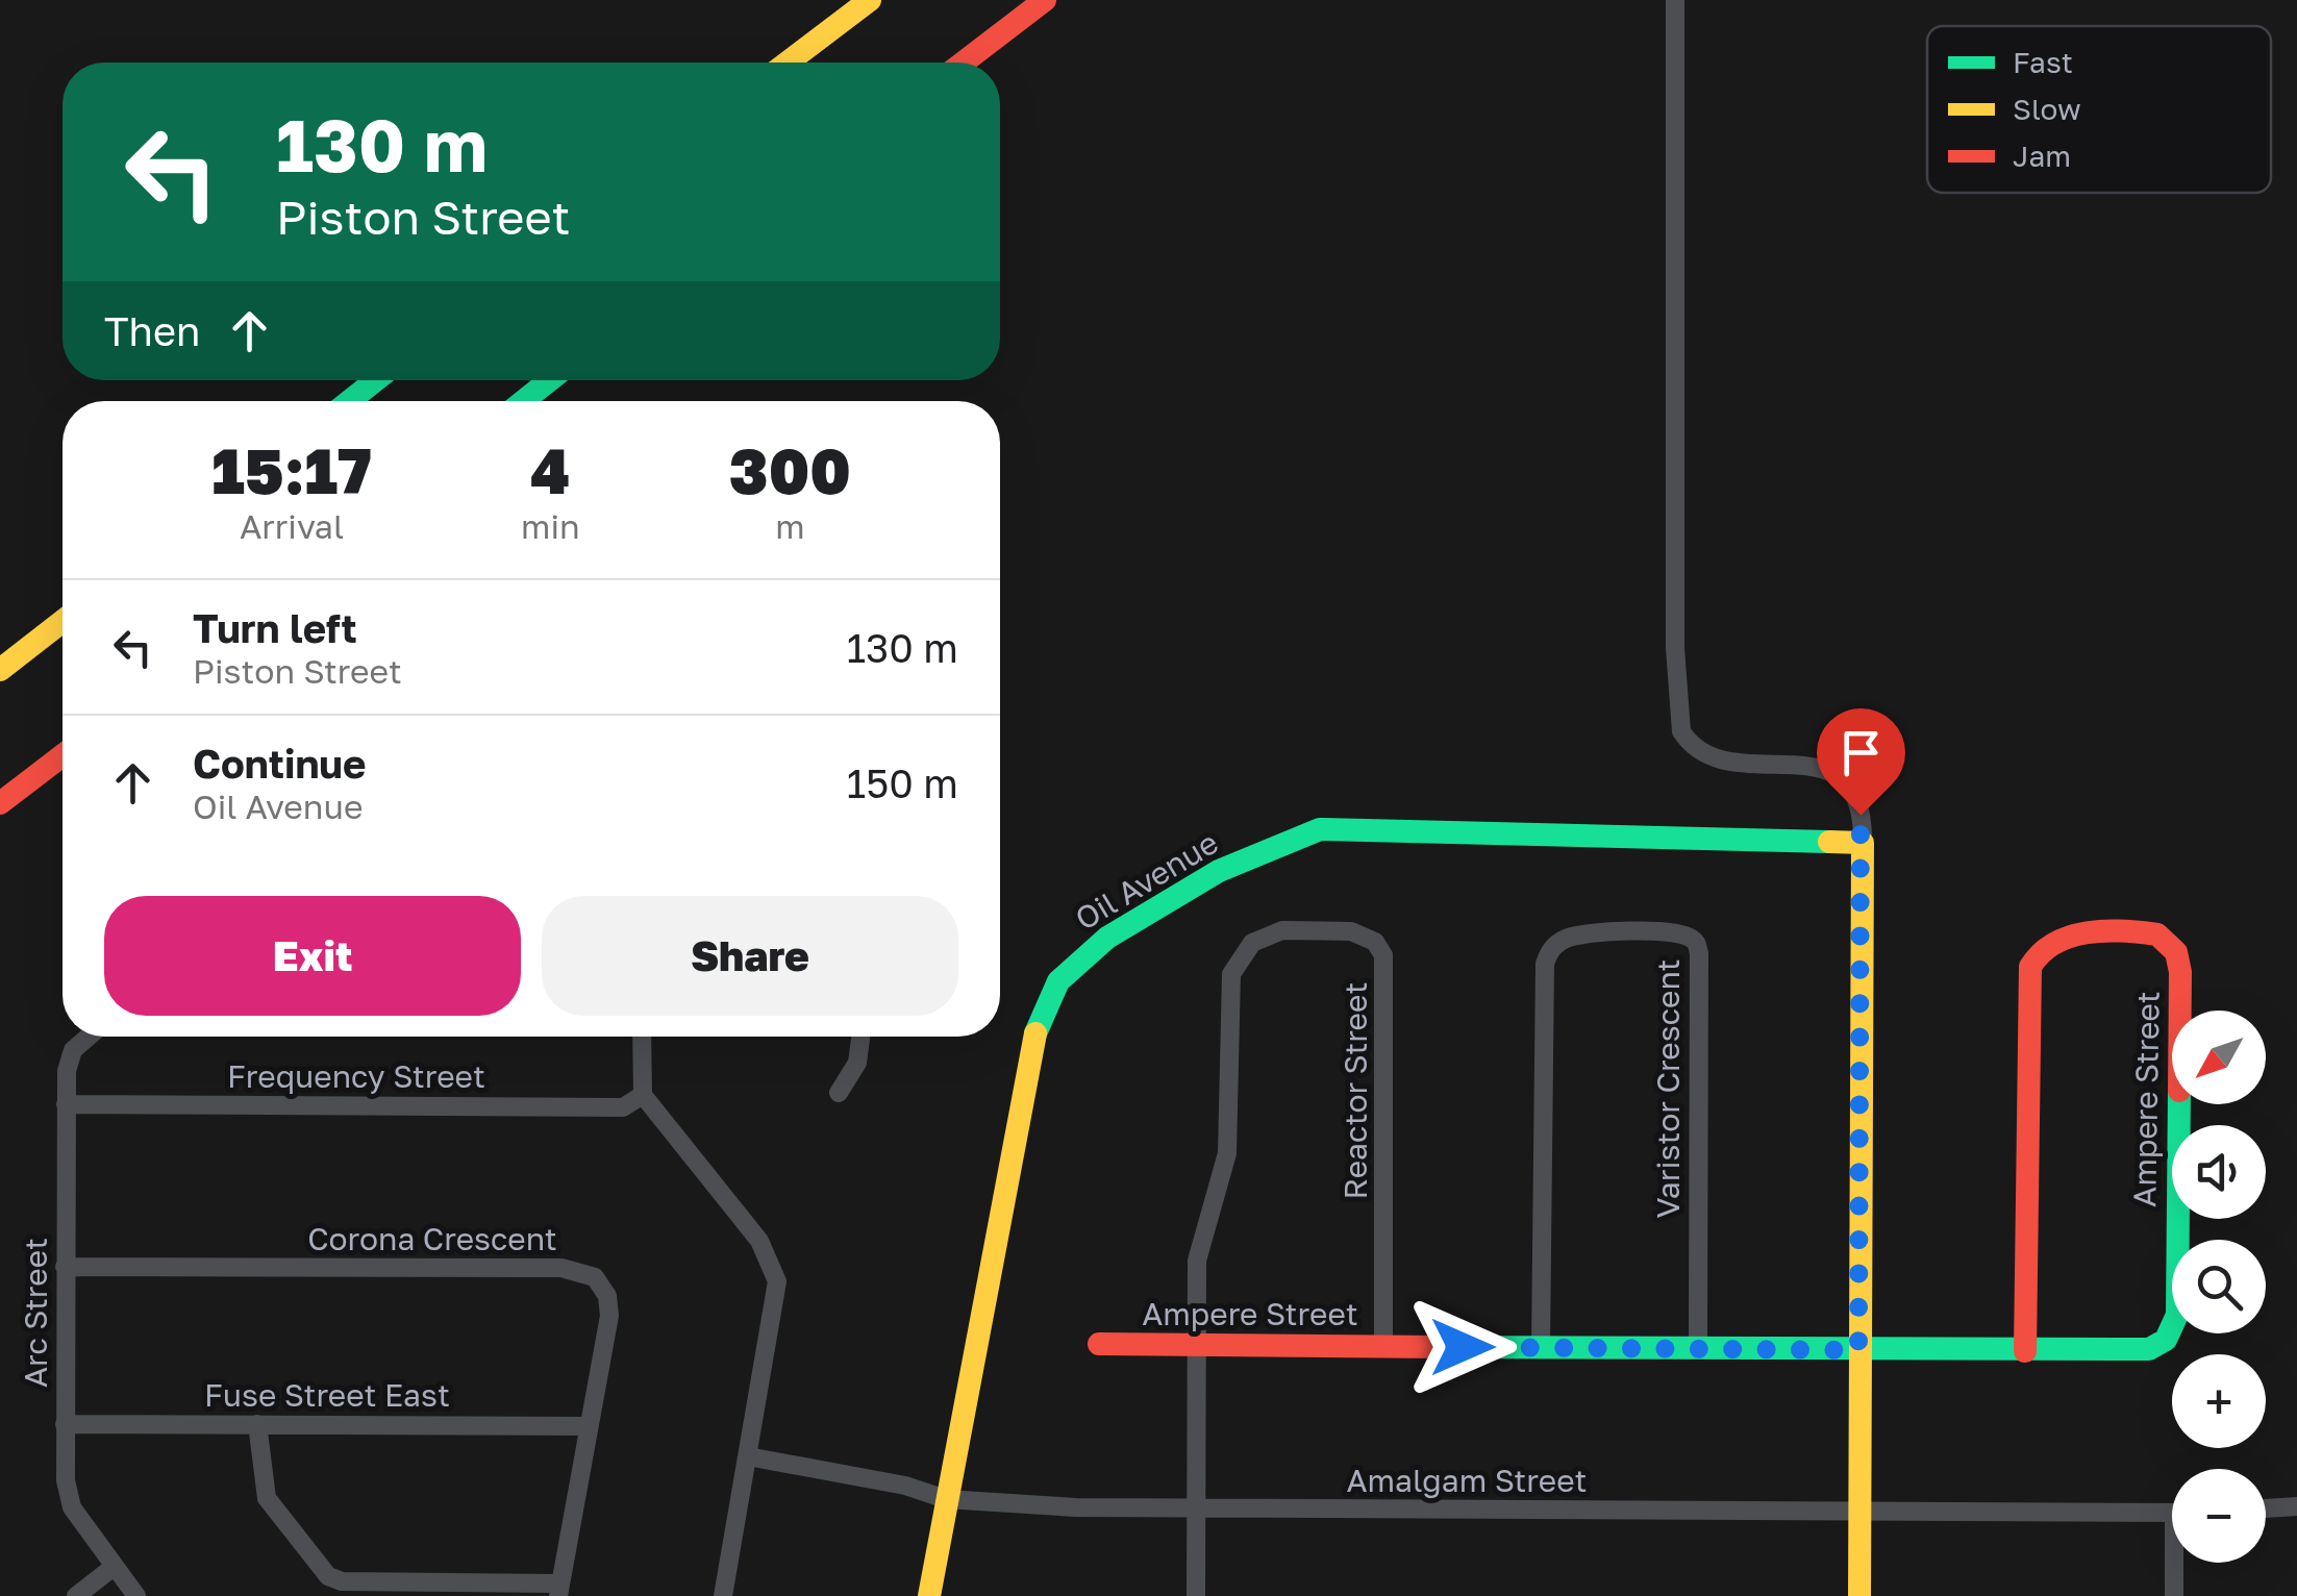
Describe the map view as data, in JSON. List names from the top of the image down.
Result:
{
  "streets": {
    "main road": ["Oil Avenue", "Ampere Street"],
    "street": [
      "Frequency Street",
      "Varistor Crescent",
      "Reactor Street",
      "Corona Crescent",
      "Arc Street",
      "Fuse Street East",
      "Amalgam Street"
    ]
  },
  "crossings": [
    ["Oil Avenue", "Amalgam Street"],
    ["Frequency Street", "Arc Street"],
    ["Varistor Crescent", "Ampere Street"],
    ["Reactor Street", "Ampere Street"],
    ["Reactor Street", "Amalgam Street"],
    ["Corona Crescent", "Arc Street"],
    ["Corona Crescent", "Fuse Street East"],
    ["Arc Street", "Fuse Street East"]
  ],
  "legend": ["Fast", "Slow", "Jam"],
  "north": "bottom left",
  "page": {
    "turn": ["130 m", "Piston Street"],
    "then": "Then",
    "eta": [
      "15:17",
      "Arrival",
      "4",
      "min",
      "300",
      "m"
    ],
    "list": [
      {
        "name": "Turn left",
        "note": "Piston Street",
        "value": "130 m"
      },
      {
        "name": "Continue",
        "note": "Oil Avenue",
        "value": "150 m"
      }
    ],
    "buttons": ["Exit", "Share"],
    "map_buttons": ["+", "−"]
  }
}
